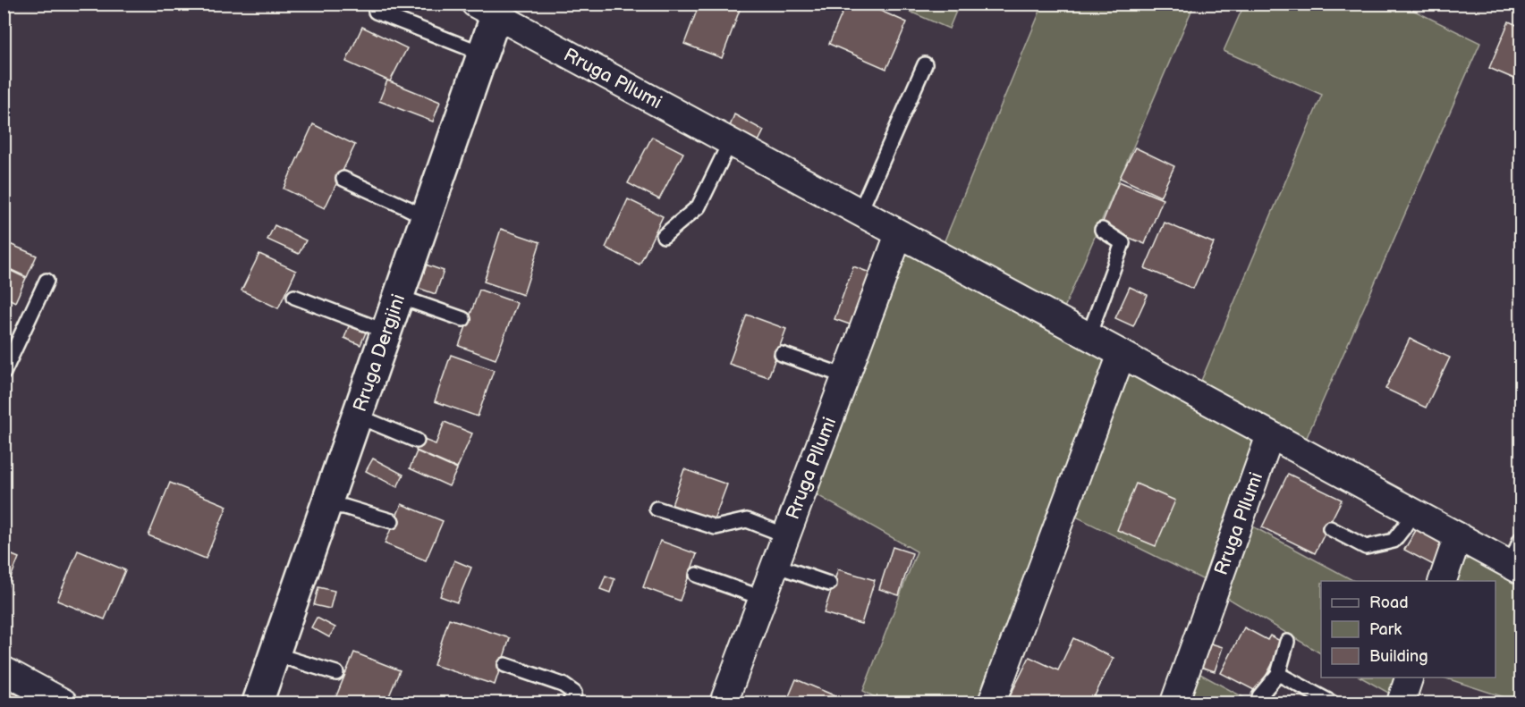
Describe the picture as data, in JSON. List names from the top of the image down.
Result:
{
  "streets": {
    "street": ["Rruga Pllumi", "Rruga Dergjini"]
  },
  "crossings": [
    ["Rruga Pllumi", "Rruga Dergjini"]
  ],
  "legend": ["Road", "Park", "Building"]
}
